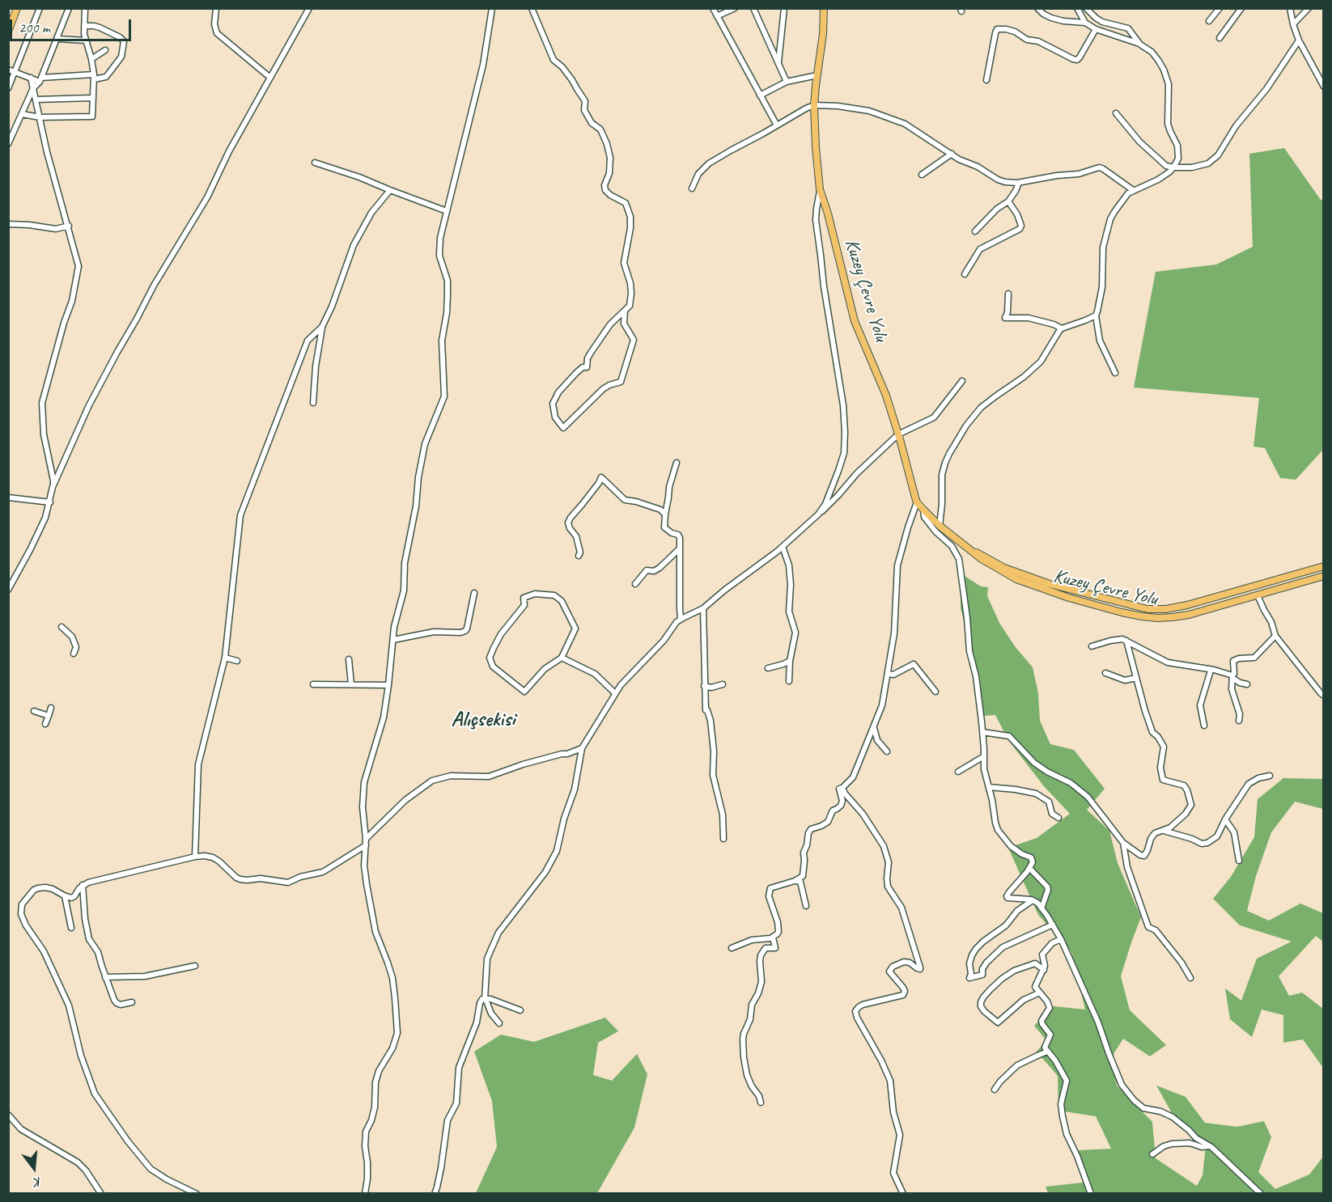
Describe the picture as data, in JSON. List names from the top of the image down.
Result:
{
  "streets": {
    "main road": ["Kuzey Çevre Yolu"]
  },
  "districts": ["Alıçsekisi"],
  "scale_bar": "200 m",
  "north": "bottom"
}
